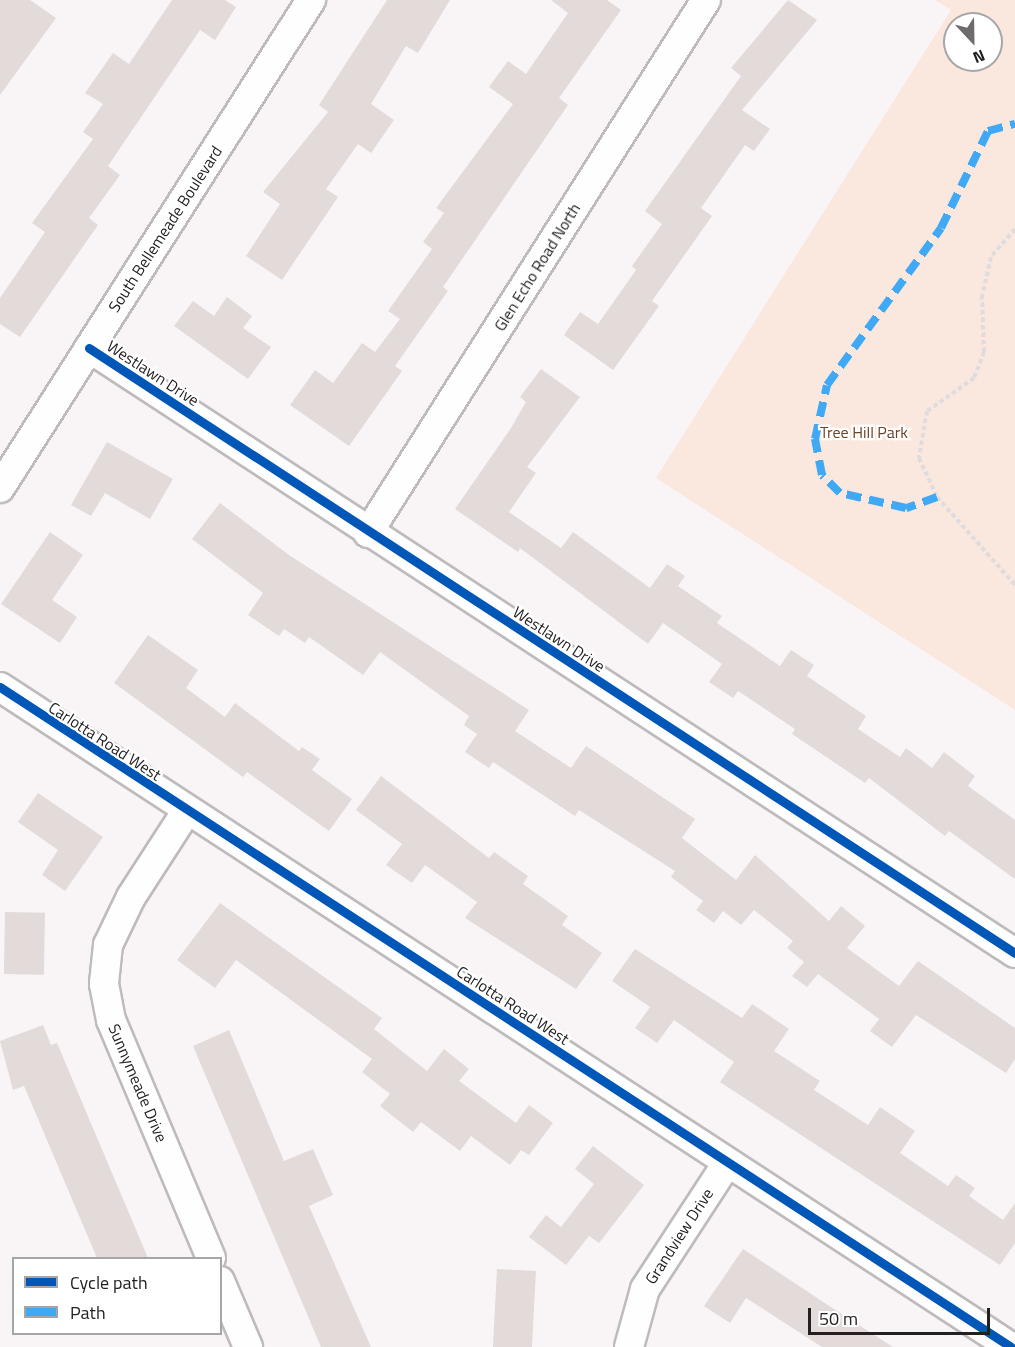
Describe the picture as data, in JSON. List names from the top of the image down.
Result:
{
  "streets": {
    "street": [
      "South Bellemeade Boulevard",
      "Glen Echo Road North",
      "Westlawn Drive",
      "Carlotta Road West",
      "Sunnymeade Drive",
      "Grandview Drive"
    ]
  },
  "crossings": [
    ["South Bellemeade Boulevard", "Westlawn Drive"],
    ["Glen Echo Road North", "Westlawn Drive"],
    ["Carlotta Road West", "Sunnymeade Drive"],
    ["Carlotta Road West", "Grandview Drive"]
  ],
  "parks": ["Tree Hill Park"],
  "legend": ["Cycle path", "Path"],
  "scale_bar": "50 m",
  "north": "bottom"
}
